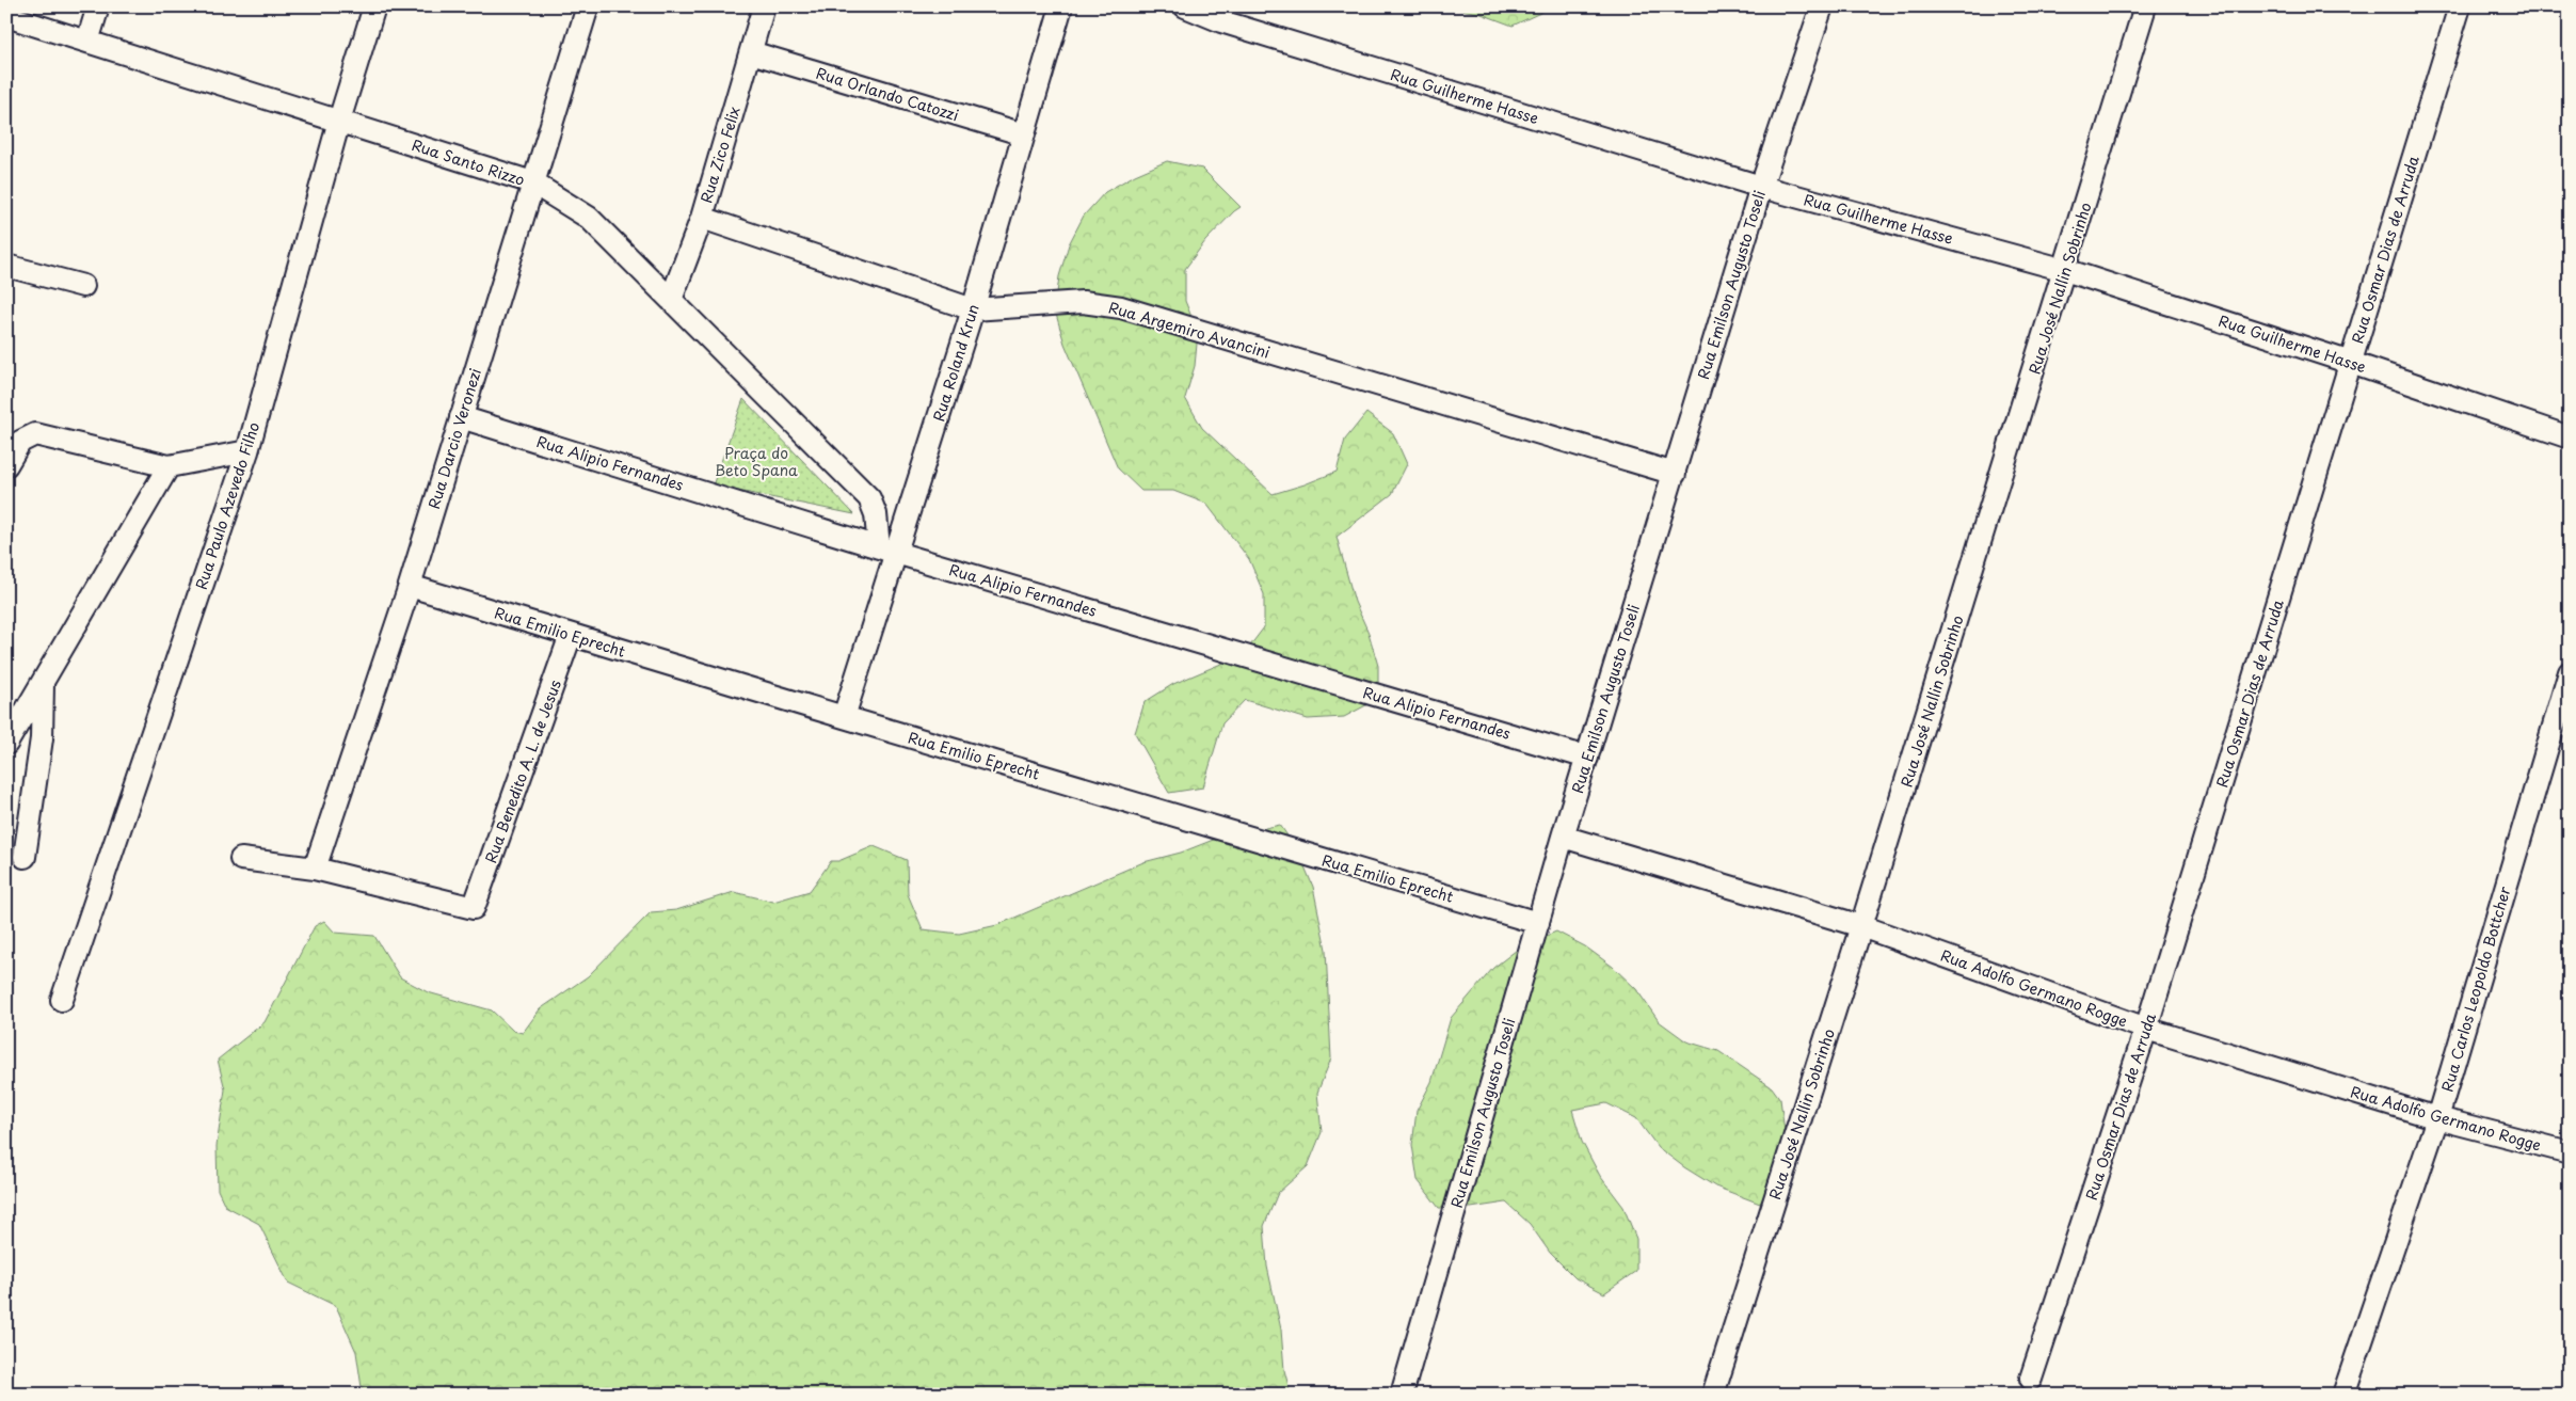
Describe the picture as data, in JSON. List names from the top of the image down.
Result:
{
  "streets": {
    "street": [
      "Rua Orlando Catozzi",
      "Rua Guilherme Hasse",
      "Rua Zico Felix",
      "Rua Santo Rizzo",
      "Rua Osmar Dias de Arruda",
      "Rua Emilson Augusto Toseli",
      "Rua José Nallin Sobrinho",
      "Rua Argemiro Avancini",
      "Rua Roland Krun",
      "Rua Darcio Veronezi",
      "Rua Alipio Fernandes",
      "Rua Paulo Azevedo Filho",
      "Rua Emilio Eprecht",
      "Rua Benedito A. L. de Jesus",
      "Rua Adolfo Germano Rogge",
      "Rua Carlos Leopoldo Bottcher"
    ]
  },
  "crossings": [
    ["Rua Orlando Catozzi", "Rua Zico Felix"],
    ["Rua Orlando Catozzi", "Rua Roland Krun"],
    ["Rua Guilherme Hasse", "Rua Osmar Dias de Arruda"],
    ["Rua Guilherme Hasse", "Rua Emilson Augusto Toseli"],
    ["Rua Guilherme Hasse", "Rua José Nallin Sobrinho"],
    ["Rua Zico Felix", "Rua Santo Rizzo"],
    ["Rua Zico Felix", "Rua Argemiro Avancini"],
    ["Rua Santo Rizzo", "Rua Roland Krun"],
    ["Rua Santo Rizzo", "Rua Darcio Veronezi"],
    ["Rua Santo Rizzo", "Rua Alipio Fernandes"],
    ["Rua Santo Rizzo", "Rua Paulo Azevedo Filho"],
    ["Rua Osmar Dias de Arruda", "Rua Adolfo Germano Rogge"],
    ["Rua Emilson Augusto Toseli", "Rua Argemiro Avancini"],
    ["Rua Emilson Augusto Toseli", "Rua Alipio Fernandes"],
    ["Rua Emilson Augusto Toseli", "Rua Emilio Eprecht"],
    ["Rua Emilson Augusto Toseli", "Rua Adolfo Germano Rogge"],
    ["Rua José Nallin Sobrinho", "Rua Adolfo Germano Rogge"],
    ["Rua Argemiro Avancini", "Rua Roland Krun"],
    ["Rua Roland Krun", "Rua Alipio Fernandes"],
    ["Rua Roland Krun", "Rua Emilio Eprecht"],
    ["Rua Darcio Veronezi", "Rua Alipio Fernandes"],
    ["Rua Darcio Veronezi", "Rua Emilio Eprecht"],
    ["Rua Darcio Veronezi", "Rua Benedito A. L. de Jesus"],
    ["Rua Emilio Eprecht", "Rua Benedito A. L. de Jesus"],
    ["Rua Adolfo Germano Rogge", "Rua Carlos Leopoldo Bottcher"]
  ],
  "parks": ["Praça do Beto Spana"]
}
